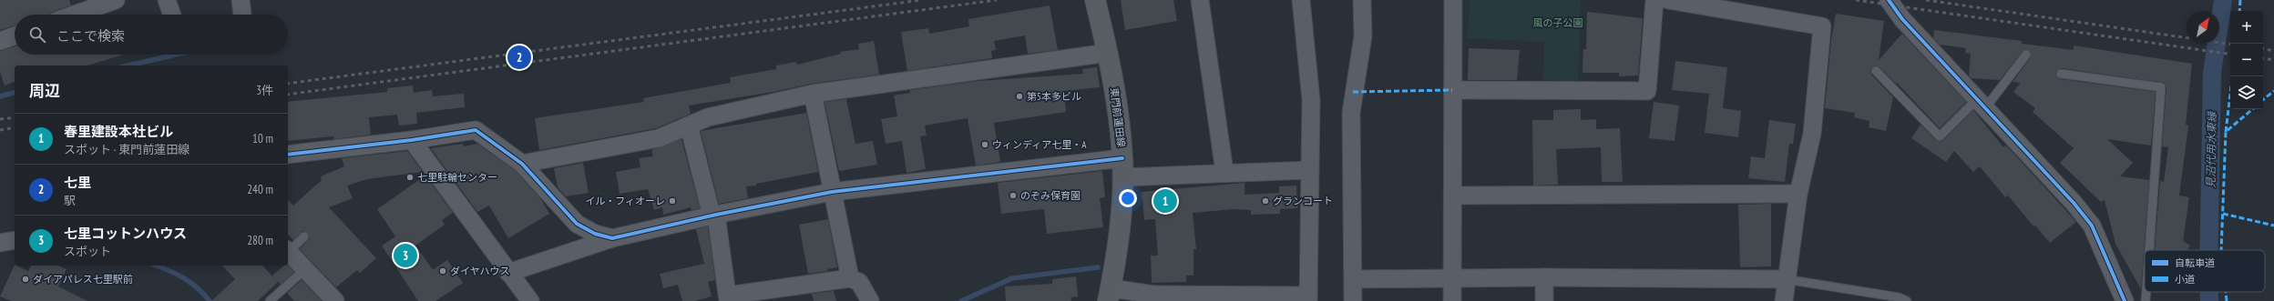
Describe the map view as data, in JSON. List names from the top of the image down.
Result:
{
  "streets": {
    "main road": ["東門前蓮田線"]
  },
  "water": ["見沼代用水東縁"],
  "parks": ["風の子公園"],
  "places": [
    "第5本多ビル",
    "ウィンディア七里・A",
    "七里駐輪センター",
    "のぞみ保育園",
    "イル・フィオーレ",
    "グランコート",
    "ダイヤハウス",
    "ダイアパレス七里駅前"
  ],
  "legend": ["自転車道", "小道"],
  "north": "top right",
  "page": {
    "map_buttons": ["+", "−"],
    "search": "ここで検索",
    "pins": ["2", "1", "3"],
    "heading": ["周辺", "3件"],
    "list": [
      {
        "mark": "1",
        "name": "春里建設本社ビル",
        "note": "スポット · 東門前蓮田線",
        "value": "10 m"
      },
      {
        "mark": "2",
        "name": "七里",
        "note": "駅",
        "value": "240 m"
      },
      {
        "mark": "3",
        "name": "七里コットンハウス",
        "note": "スポット",
        "value": "280 m"
      }
    ]
  }
}
